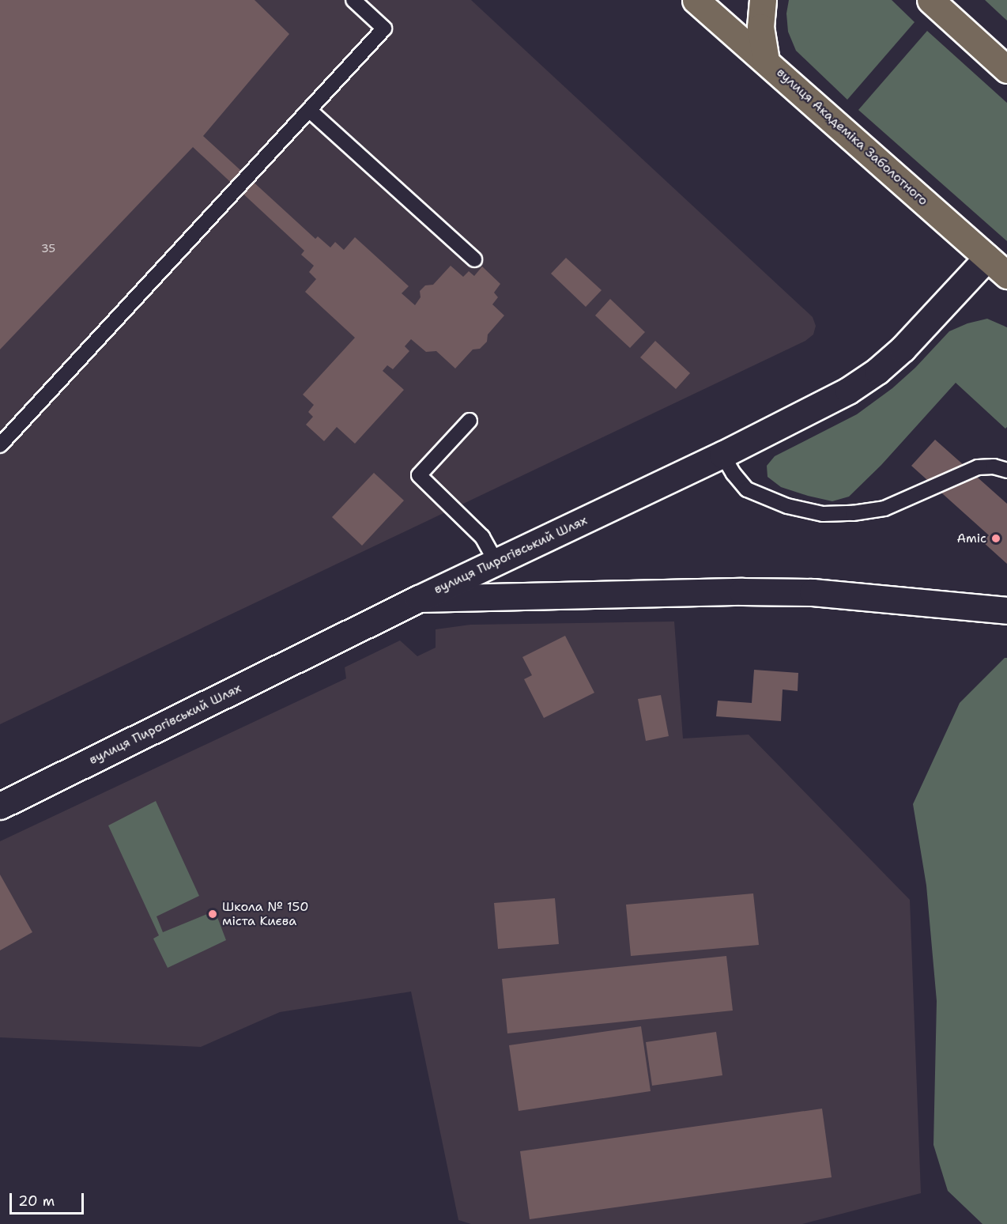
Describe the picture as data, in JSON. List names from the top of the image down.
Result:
{
  "streets": {
    "highway": ["вулиця Академіка Заболотного"],
    "street": ["вулиця Пирогівський Шлях"]
  },
  "crossings": [
    ["вулиця Академіка Заболотного", "вулиця Пирогівський Шлях"]
  ],
  "places": ["Amic", "Школа № 150 міста Києва"],
  "house_numbers": ["35"],
  "scale_bar": "20 m"
}
